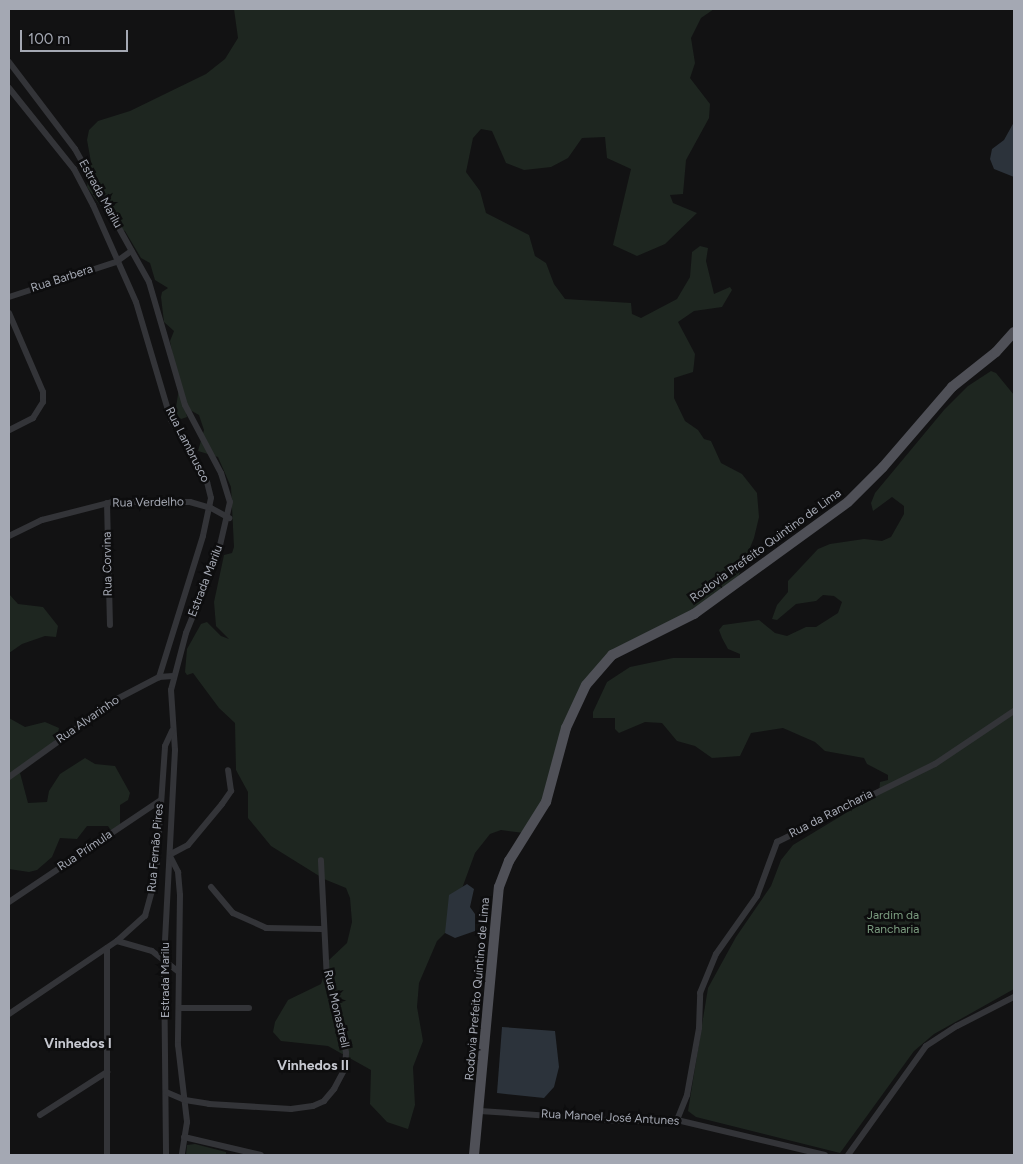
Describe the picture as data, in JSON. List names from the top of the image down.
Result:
{
  "streets": {
    "main road": ["Rodovia Prefeito Quintino de Lima"],
    "street": [
      "Estrada Marilu",
      "Rua Barbera",
      "Rua Lambrusco",
      "Rua Verdelho",
      "Rua Corvina",
      "Rua Alvarinho",
      "Rua da Rancharia",
      "Rua Fernão Pires",
      "Rua Prímula",
      "Rua Monastrell",
      "Rua Manoel José Antunes"
    ]
  },
  "crossings": [
    ["Estrada Marilu", "Rua Barbera"],
    ["Estrada Marilu", "Rua Verdelho"],
    ["Estrada Marilu", "Rua Alvarinho"],
    ["Estrada Marilu", "Rua Fernão Pires"],
    ["Estrada Marilu", "Rua Monastrell"],
    ["Rua Barbera", "Rua Lambrusco"],
    ["Rua Lambrusco", "Rua Verdelho"],
    ["Rua Lambrusco", "Rua Alvarinho"],
    ["Rua Verdelho", "Rua Corvina"],
    ["Rodovia Prefeito Quintino de Lima", "Rua Manoel José Antunes"],
    ["Rua da Rancharia", "Rua Manoel José Antunes"],
    ["Rua Fernão Pires", "Rua Prímula"]
  ],
  "districts": ["Vinhedos I", "Vinhedos II"],
  "parks": ["Jardim da Rancharia"],
  "scale_bar": "100 m"
}
